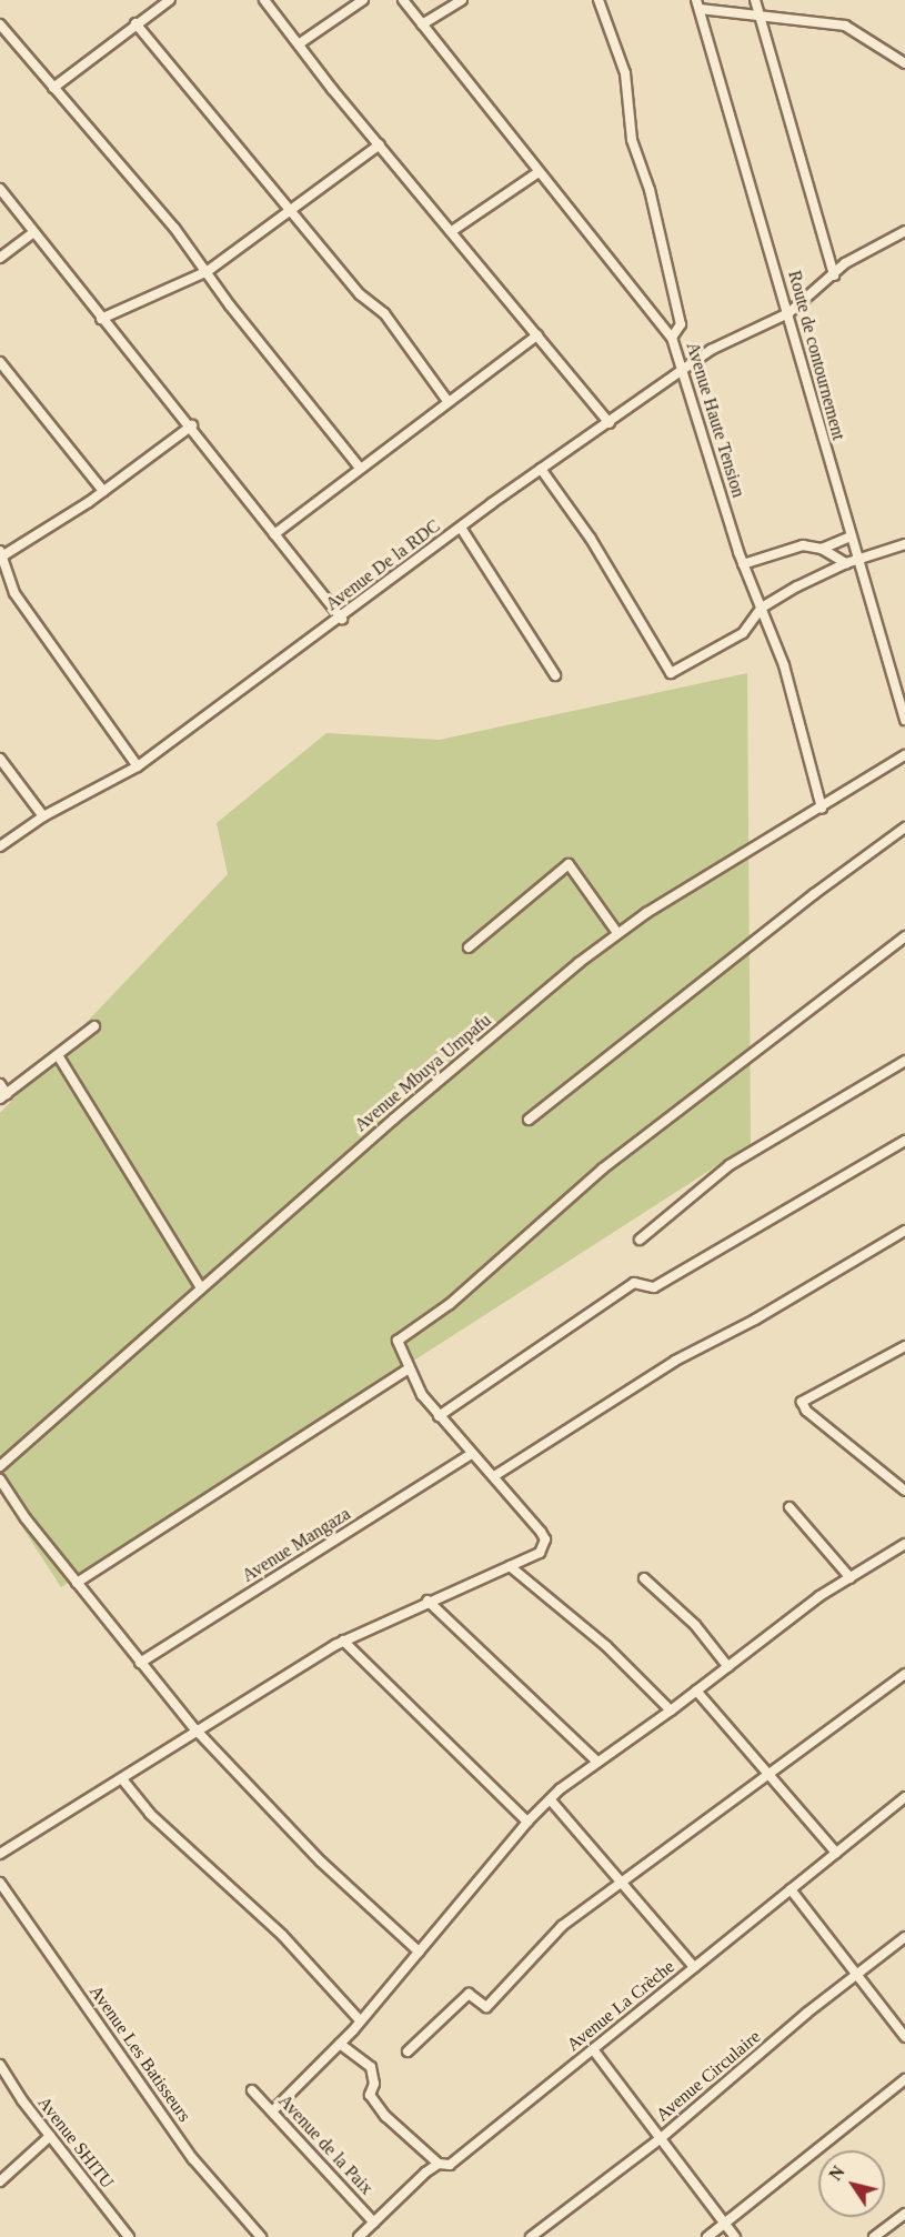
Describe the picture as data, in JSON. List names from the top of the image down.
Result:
{
  "streets": {
    "street": [
      "Route de contournement",
      "Avenue Haute Tension",
      "Avenue De la RDC",
      "Avenue Mbuya Umpafu",
      "Avenue Mangaza",
      "Avenue La Crèche",
      "Avenue Les Batisseurs",
      "Avenue Circulaire",
      "Avenue SHITU",
      "Avenue de la Paix"
    ]
  },
  "crossings": [
    ["Route de contournement", "Avenue De la RDC"],
    ["Avenue Haute Tension", "Avenue De la RDC"],
    ["Avenue Haute Tension", "Avenue Mbuya Umpafu"],
    ["Avenue La Crèche", "Avenue de la Paix"]
  ],
  "north": "top left"
}
